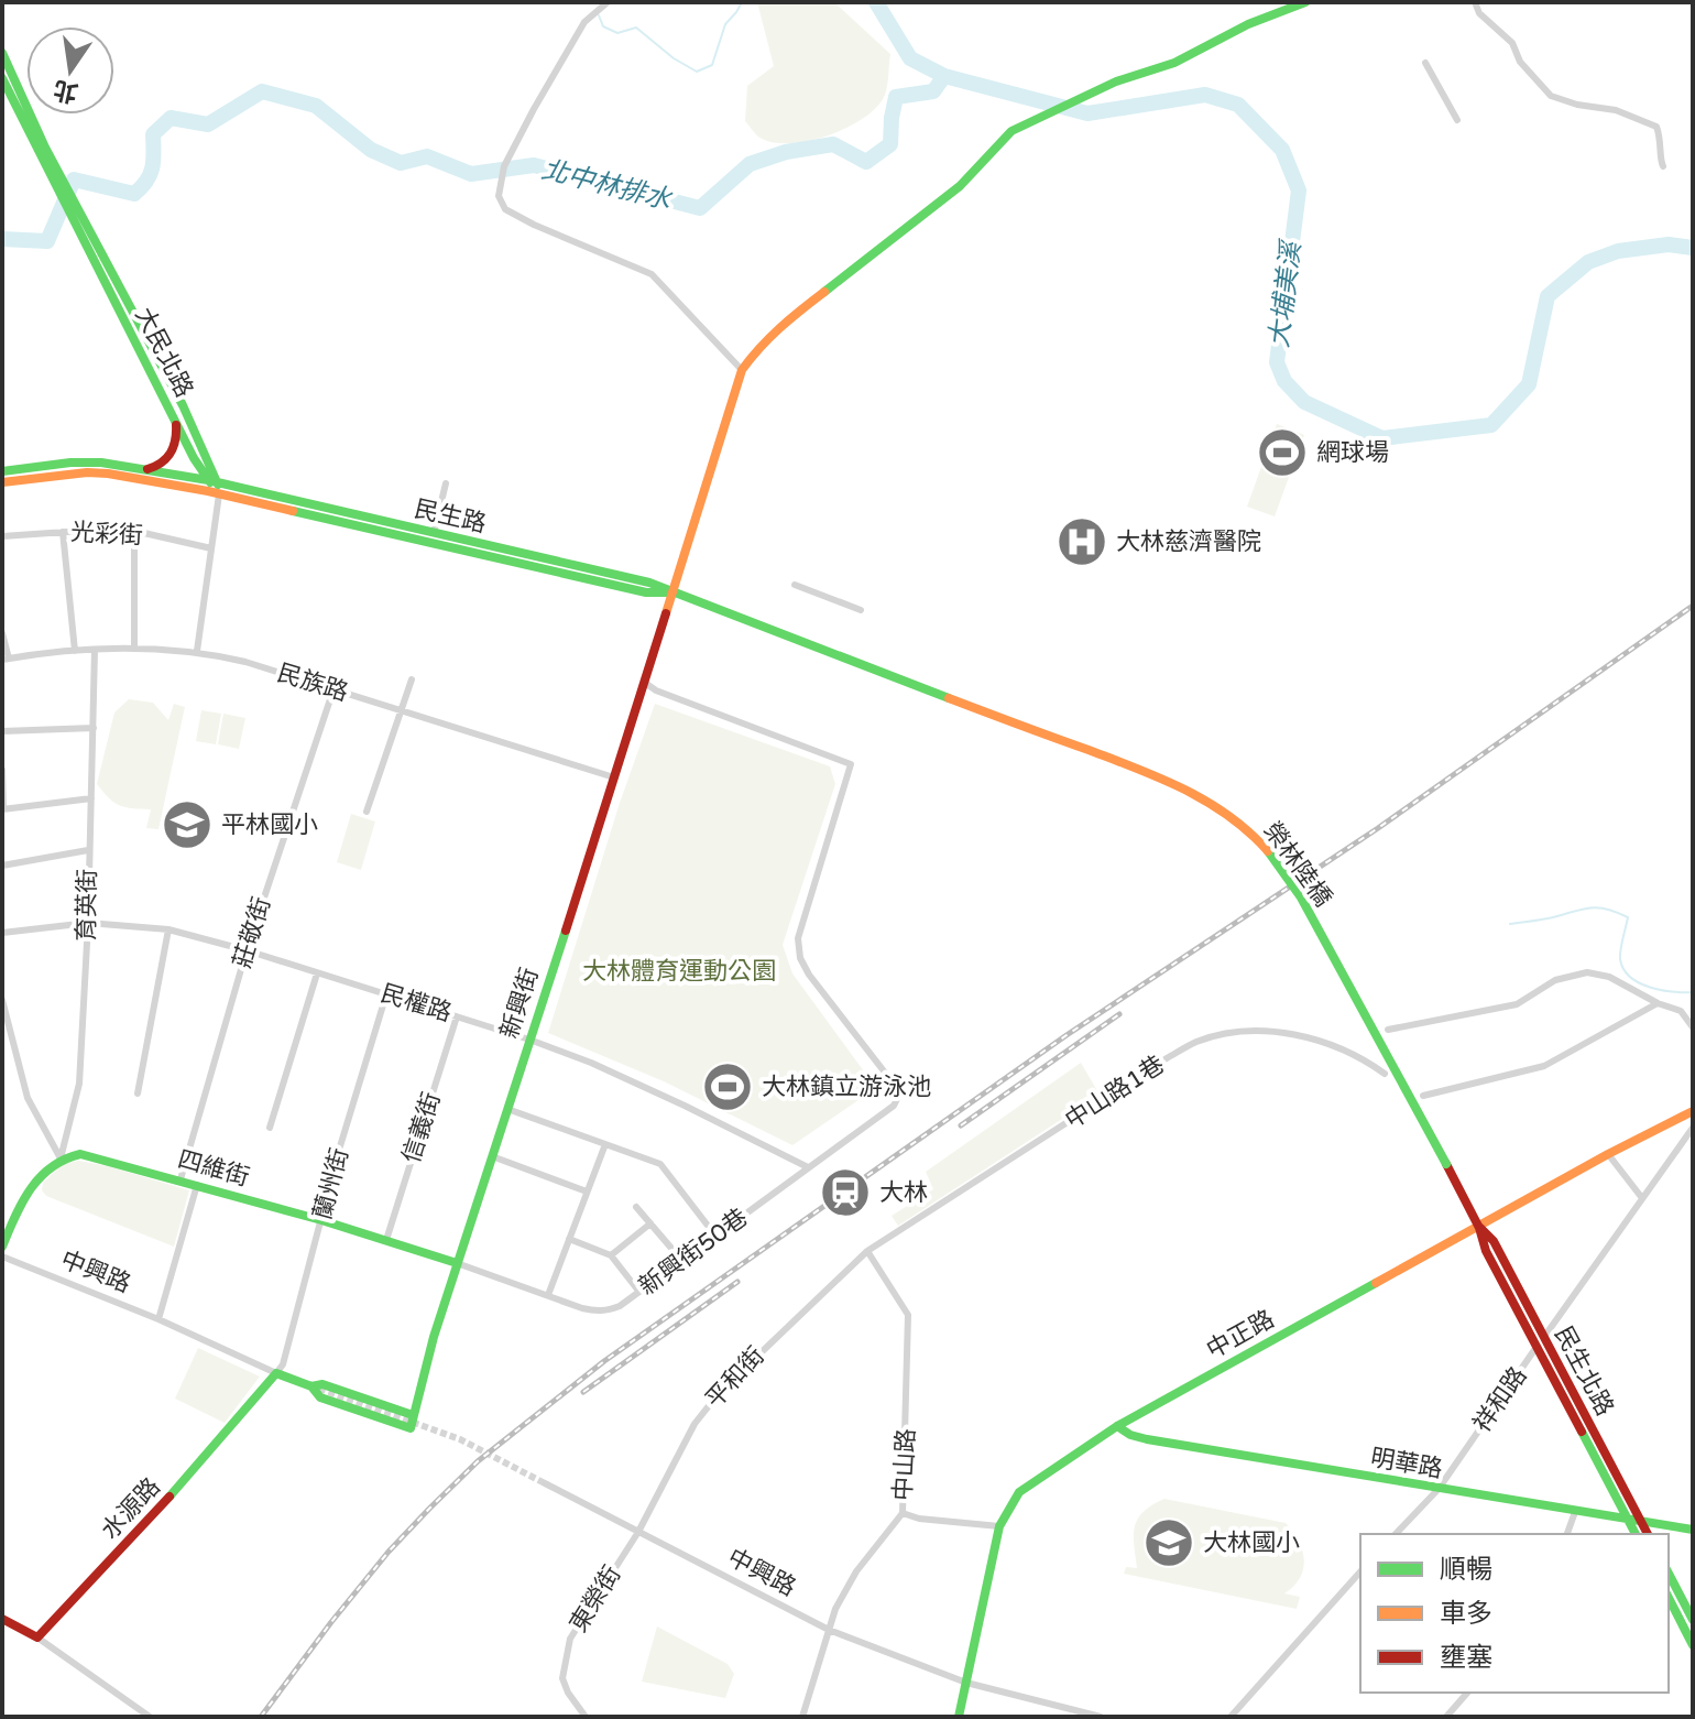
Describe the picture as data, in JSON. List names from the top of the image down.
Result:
{
  "streets": {
    "main road": [
      "大民北路",
      "民生路",
      "榮林陸橋",
      "新興街",
      "四維街",
      "中興路",
      "中正路",
      "民生北路",
      "明華路",
      "水源路"
    ],
    "street": [
      "光彩街",
      "民族路",
      "育英街",
      "莊敬街",
      "民權路",
      "中山路1巷",
      "信義街",
      "蘭州街",
      "新興街50巷",
      "平和街",
      "祥和路",
      "中山路",
      "東榮街"
    ]
  },
  "crossings": [
    ["大民北路", "民生路"],
    ["民生路", "榮林陸橋"],
    ["民生路", "新興街"],
    ["民族路", "育英街"],
    ["民族路", "莊敬街"],
    ["民族路", "新興街"],
    ["榮林陸橋", "民生北路"],
    ["育英街", "民權路"],
    ["育英街", "四維街"],
    ["莊敬街", "民權路"],
    ["莊敬街", "四維街"],
    ["民權路", "新興街"],
    ["民權路", "信義街"],
    ["民權路", "蘭州街"],
    ["民權路", "新興街50巷"],
    ["新興街", "四維街"],
    ["新興街", "新興街50巷"],
    ["新興街", "中興路"],
    ["中山路1巷", "平和街"],
    ["中山路1巷", "中山路"],
    ["信義街", "四維街"],
    ["四維街", "蘭州街"],
    ["四維街", "新興街50巷"],
    ["蘭州街", "中興路"],
    ["蘭州街", "水源路"],
    ["中興路", "中正路"],
    ["中興路", "平和街"],
    ["中興路", "中山路"],
    ["中興路", "水源路"],
    ["中興路", "東榮街"],
    ["中正路", "民生北路"],
    ["中正路", "明華路"],
    ["民生北路", "祥和路"],
    ["民生北路", "明華路"],
    ["平和街", "中山路"],
    ["平和街", "東榮街"],
    ["祥和路", "明華路"]
  ],
  "water": ["北中林排水", "大埔美溪"],
  "parks": ["大林體育運動公園"],
  "places": {
    "sports": ["網球場", "大林鎮立游泳池"],
    "hospital": ["大林慈濟醫院"],
    "school or university": ["平林國小", "大林國小"],
    "station": ["大林"]
  },
  "legend": ["順暢", "車多", "壅塞"],
  "north": "bottom"
}
